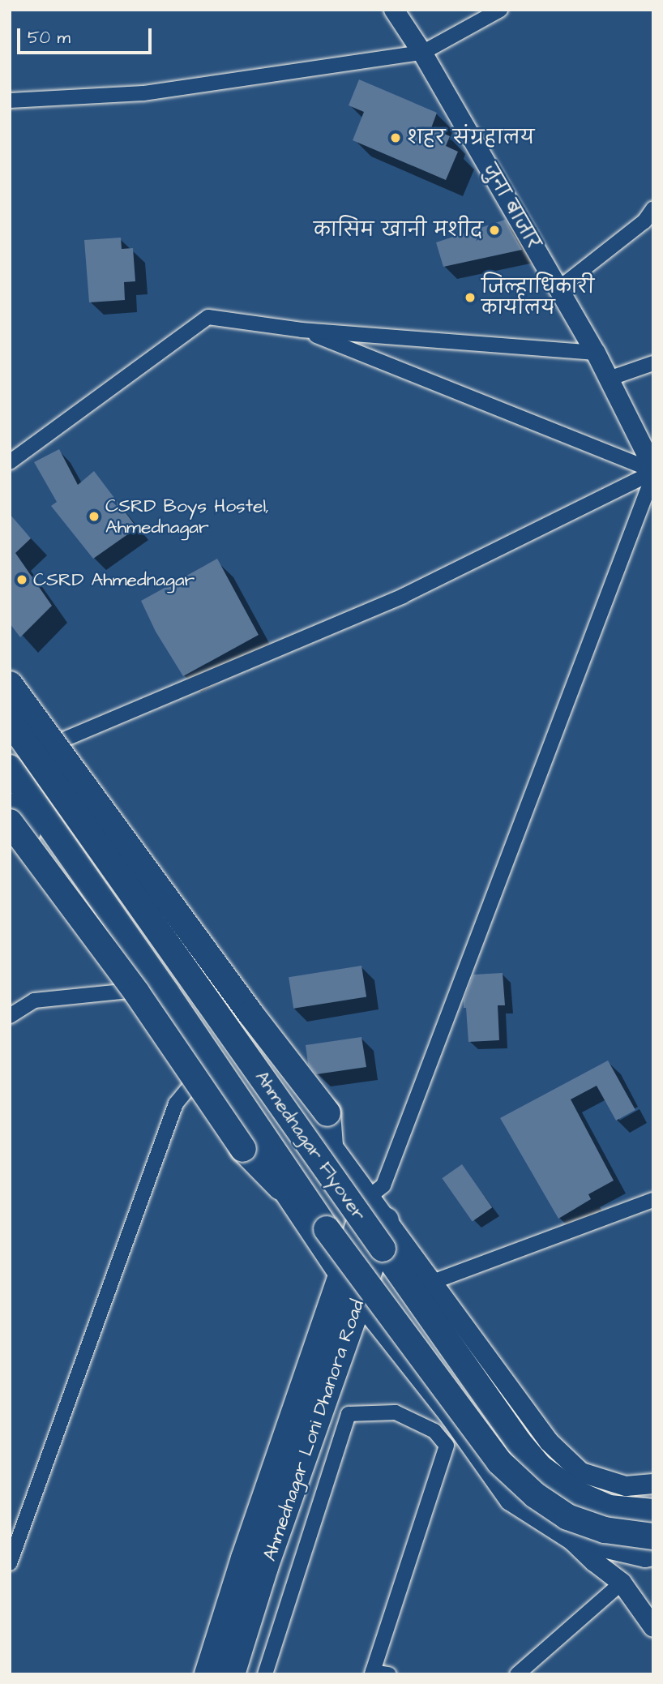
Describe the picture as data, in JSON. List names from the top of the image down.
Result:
{
  "streets": {
    "highway": ["Ahmednagar Flyover", "Ahmednagar Loni Dhanora Road"],
    "street": ["जुना बाजार"]
  },
  "places": [
    "शहर संग्रहालय",
    "कासिम खानी मशीद",
    "जिल्हाधिकारी कार्यालय",
    "CSRD Boys Hostel, Ahmednagar",
    "CSRD Ahmednagar"
  ],
  "scale_bar": "50 m"
}
